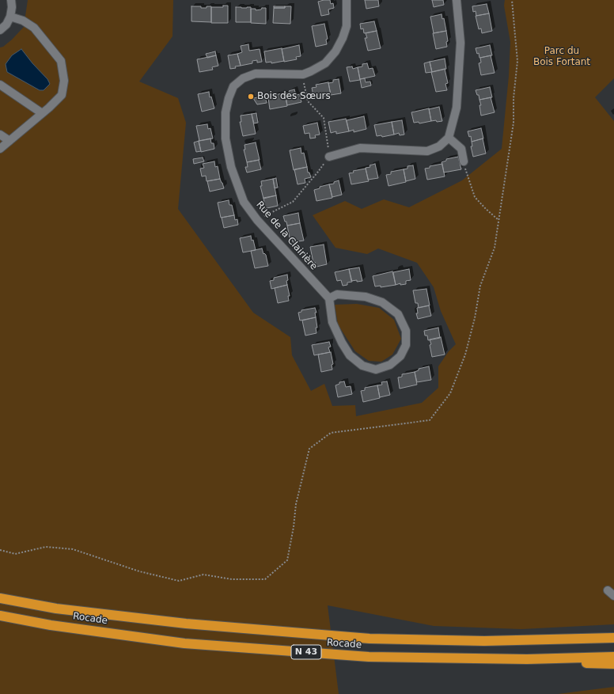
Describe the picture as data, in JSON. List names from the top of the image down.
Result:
{
  "streets": {
    "highway": ["Rocade", "N 43"],
    "street": ["Rue de la Clairière"]
  },
  "parks": ["Parc du Bois Fortant"],
  "places": ["Bois des Sœurs"]
}
